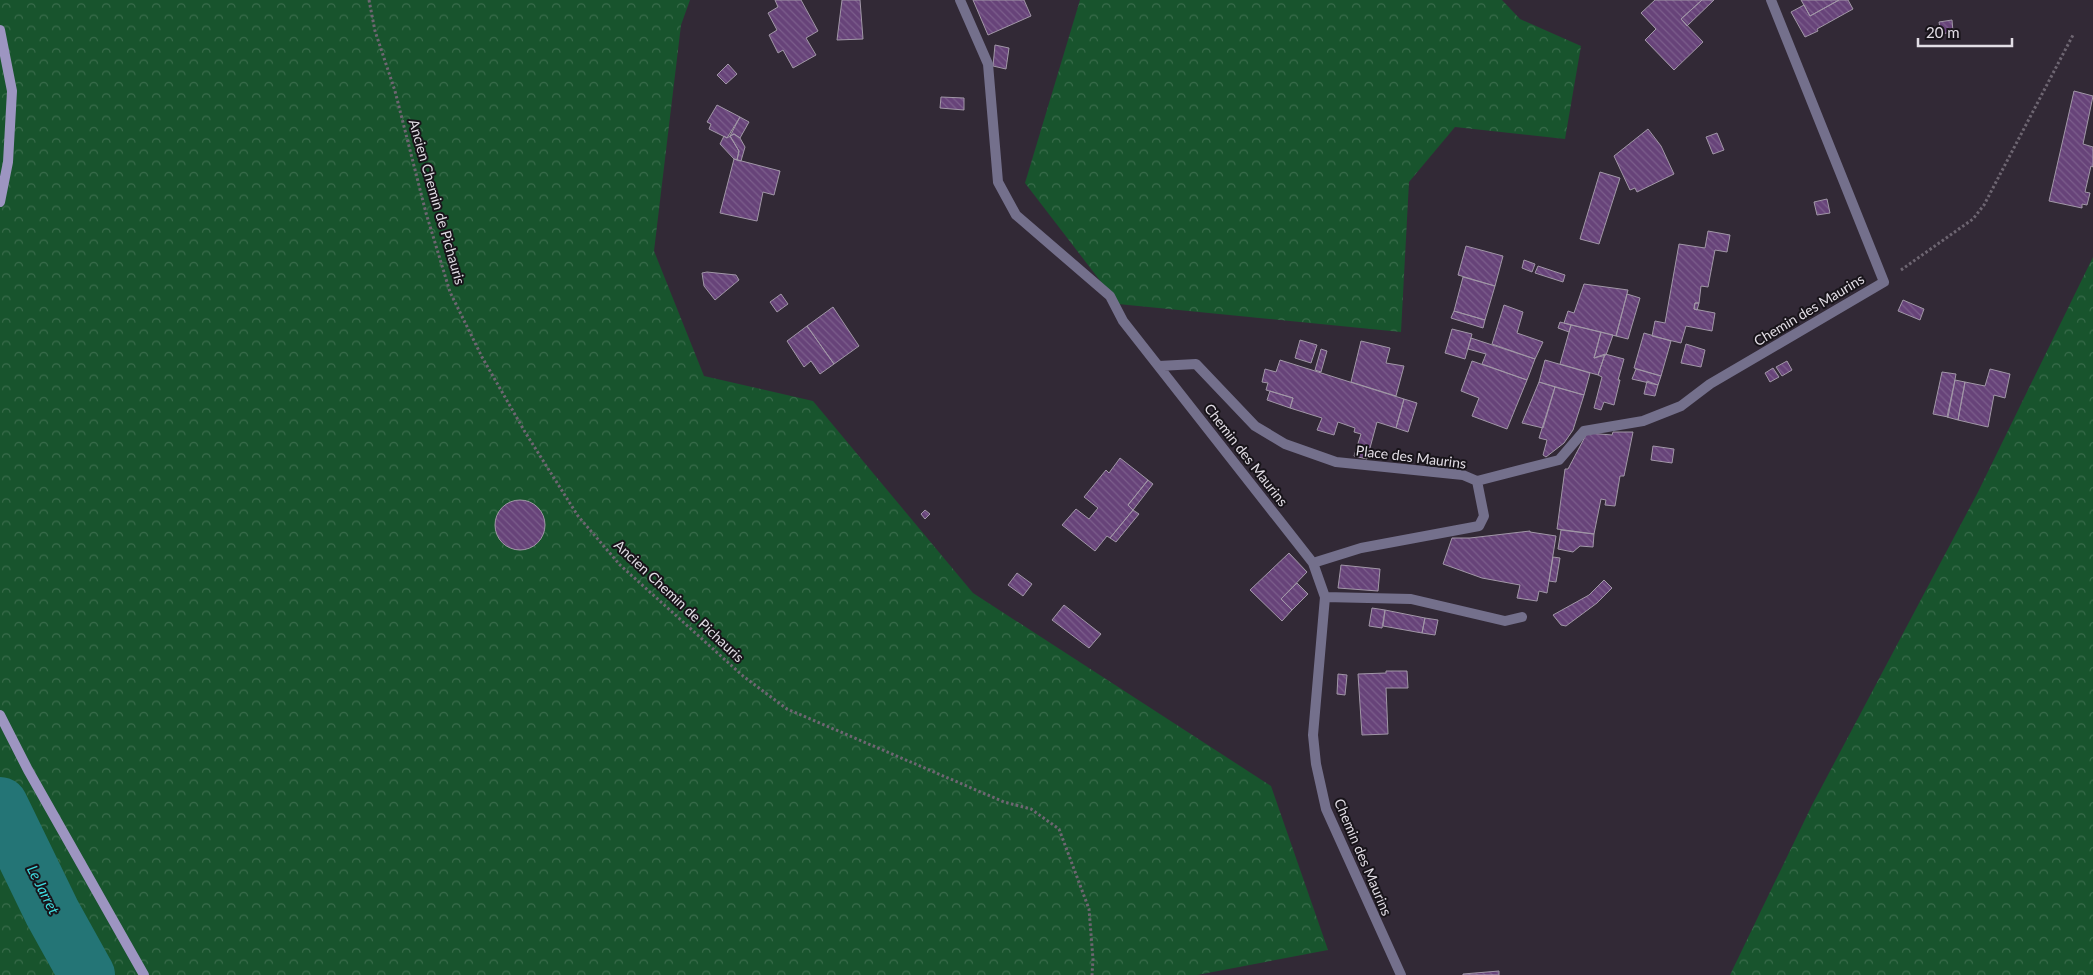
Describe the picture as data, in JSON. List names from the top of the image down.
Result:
{
  "streets": {
    "street": ["Chemin des Maurins", "Place des Maurins"],
    "path": ["Ancien Chemin de Pichauris"]
  },
  "crossings": [
    ["Chemin des Maurins", "Place des Maurins"]
  ],
  "water": ["Le Jarret"],
  "scale_bar": "20 m"
}
